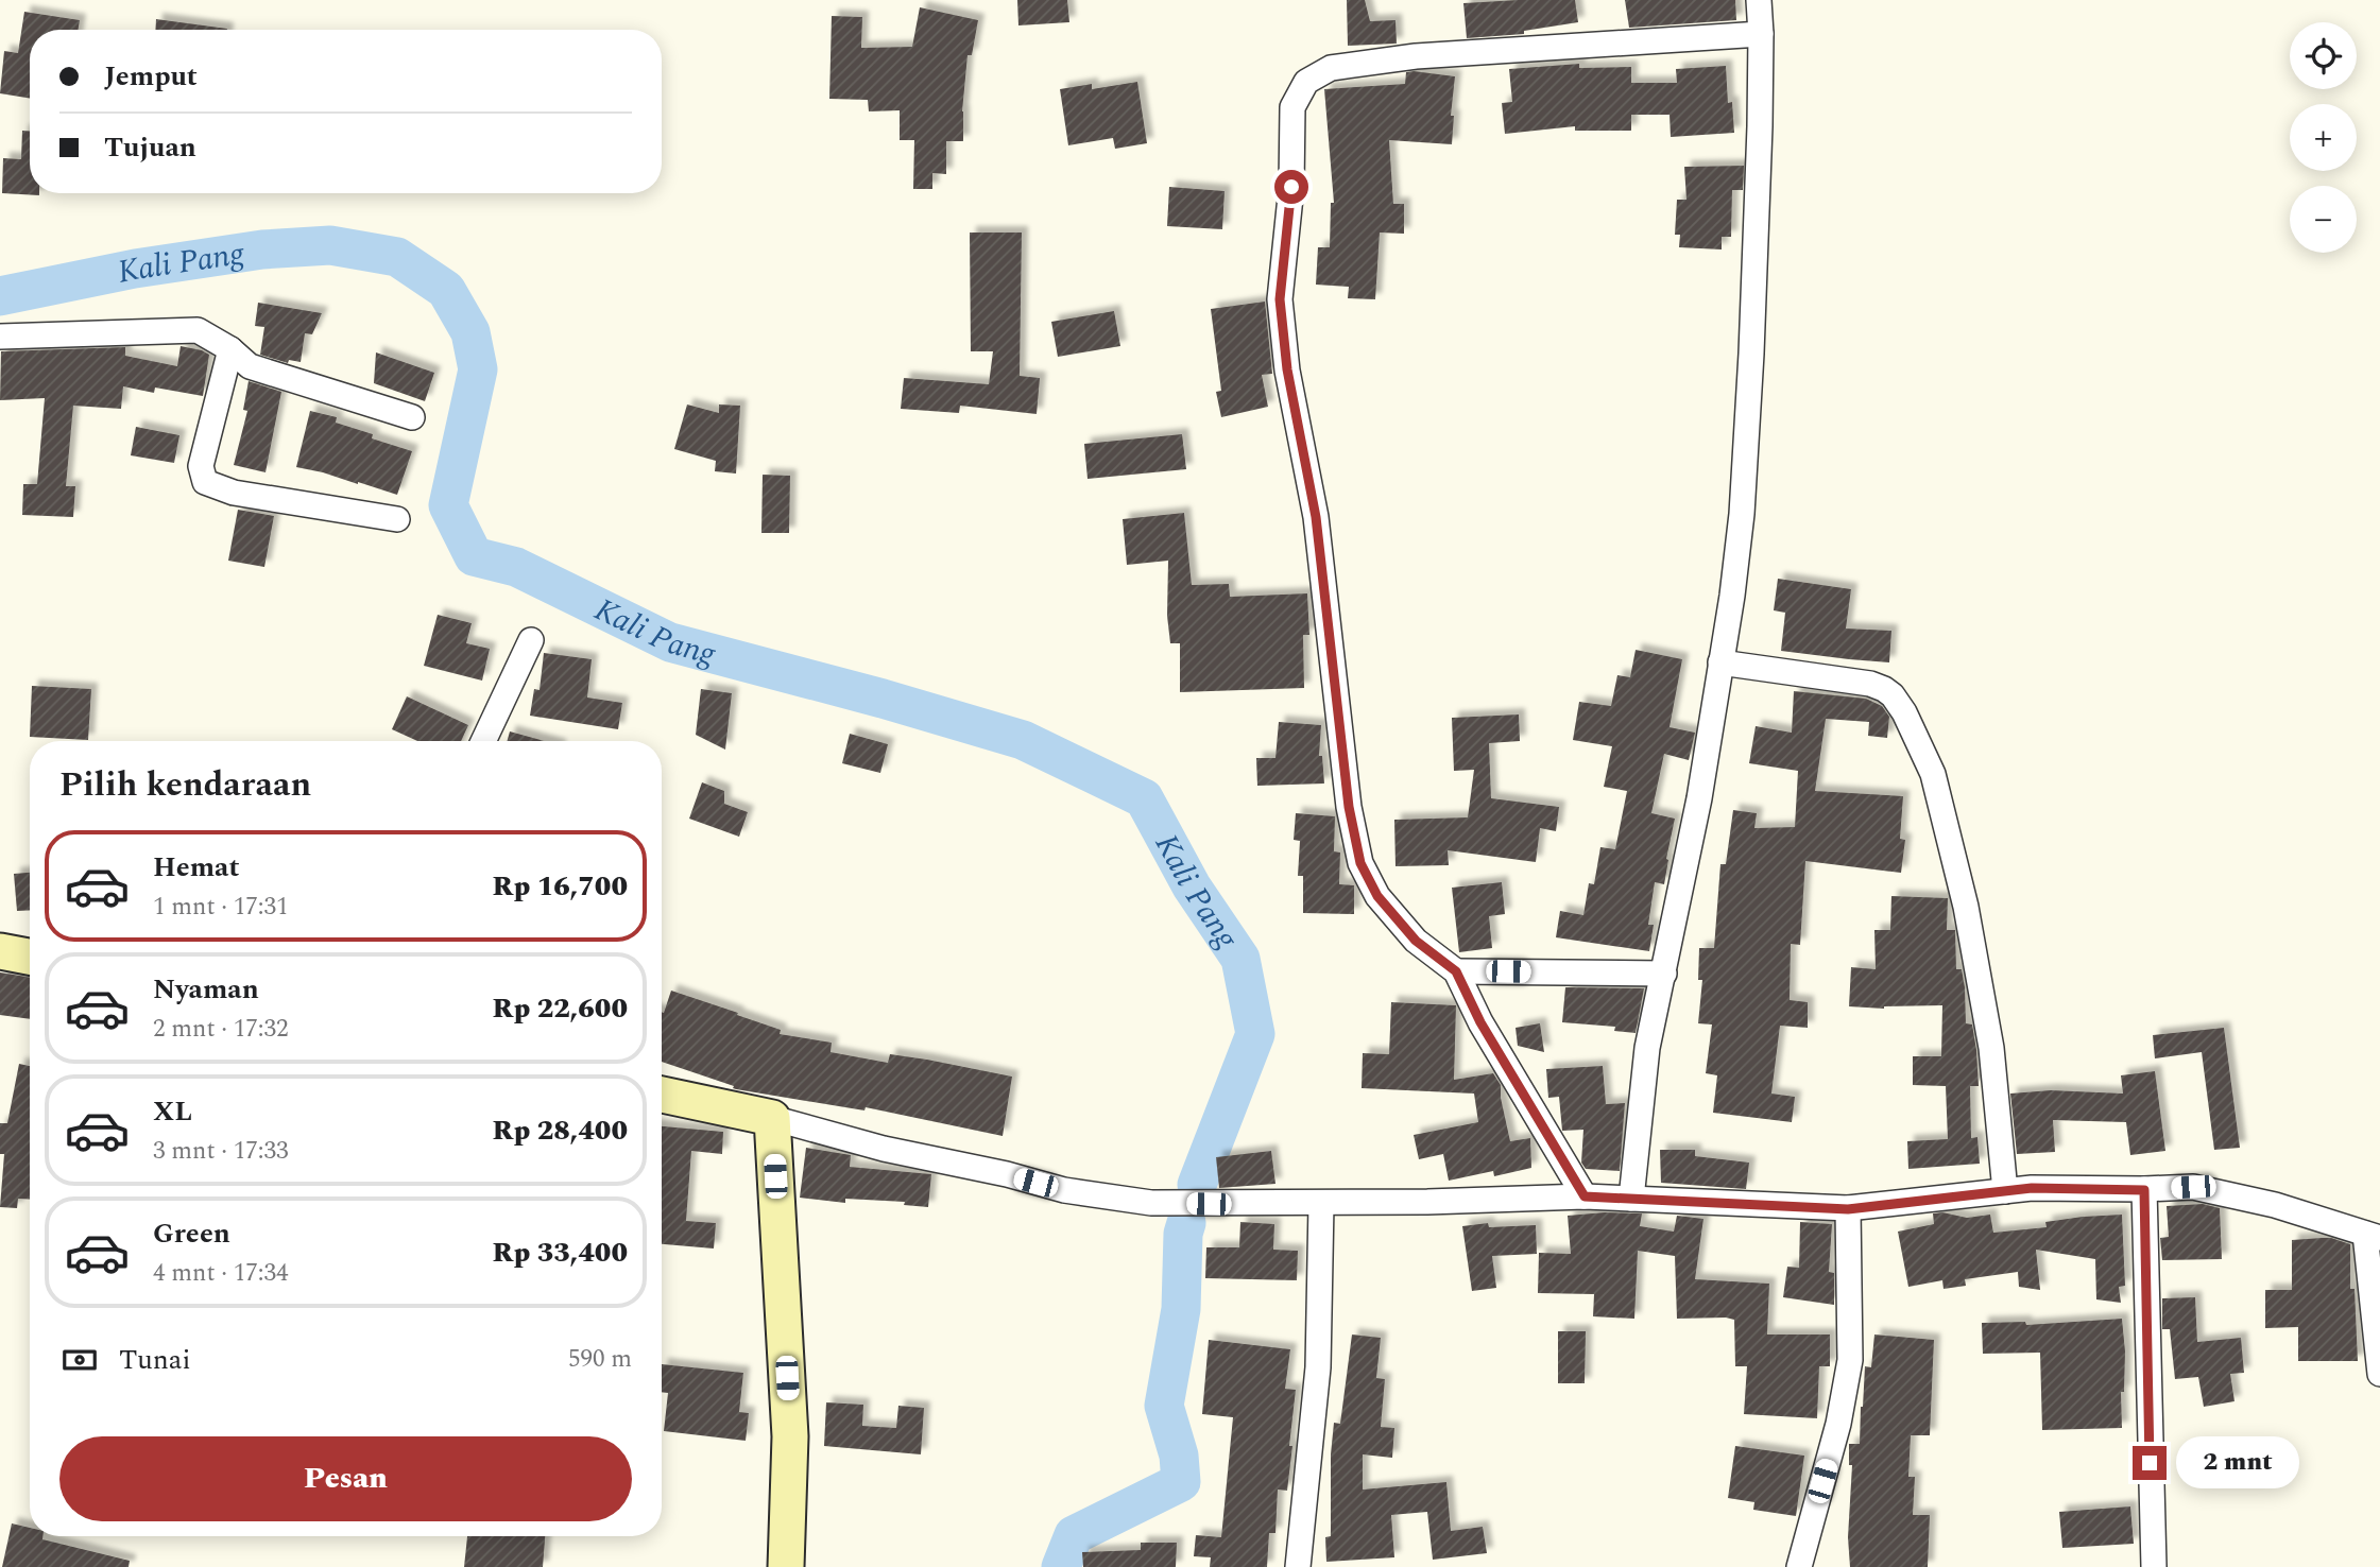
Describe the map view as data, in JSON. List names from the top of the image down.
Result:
{
  "water": ["Kali Pang"],
  "page": {
    "map_buttons": ["+", "−"],
    "banner": ["Jemput", "Tujuan"],
    "heading": "Pilih kendaraan",
    "list": [
      {
        "name": "Hemat",
        "note": "1 mnt · 17:31",
        "value": "Rp 16,700"
      },
      {
        "name": "Nyaman",
        "note": "2 mnt · 17:32",
        "value": "Rp 22,600"
      },
      {
        "name": "XL",
        "note": "3 mnt · 17:33",
        "value": "Rp 28,400"
      },
      {
        "name": "Green",
        "note": "4 mnt · 17:34",
        "value": "Rp 33,400"
      }
    ],
    "pay": ["Tunai", "590 m"],
    "buttons": "Pesan",
    "bubble": "2 mnt"
  }
}
